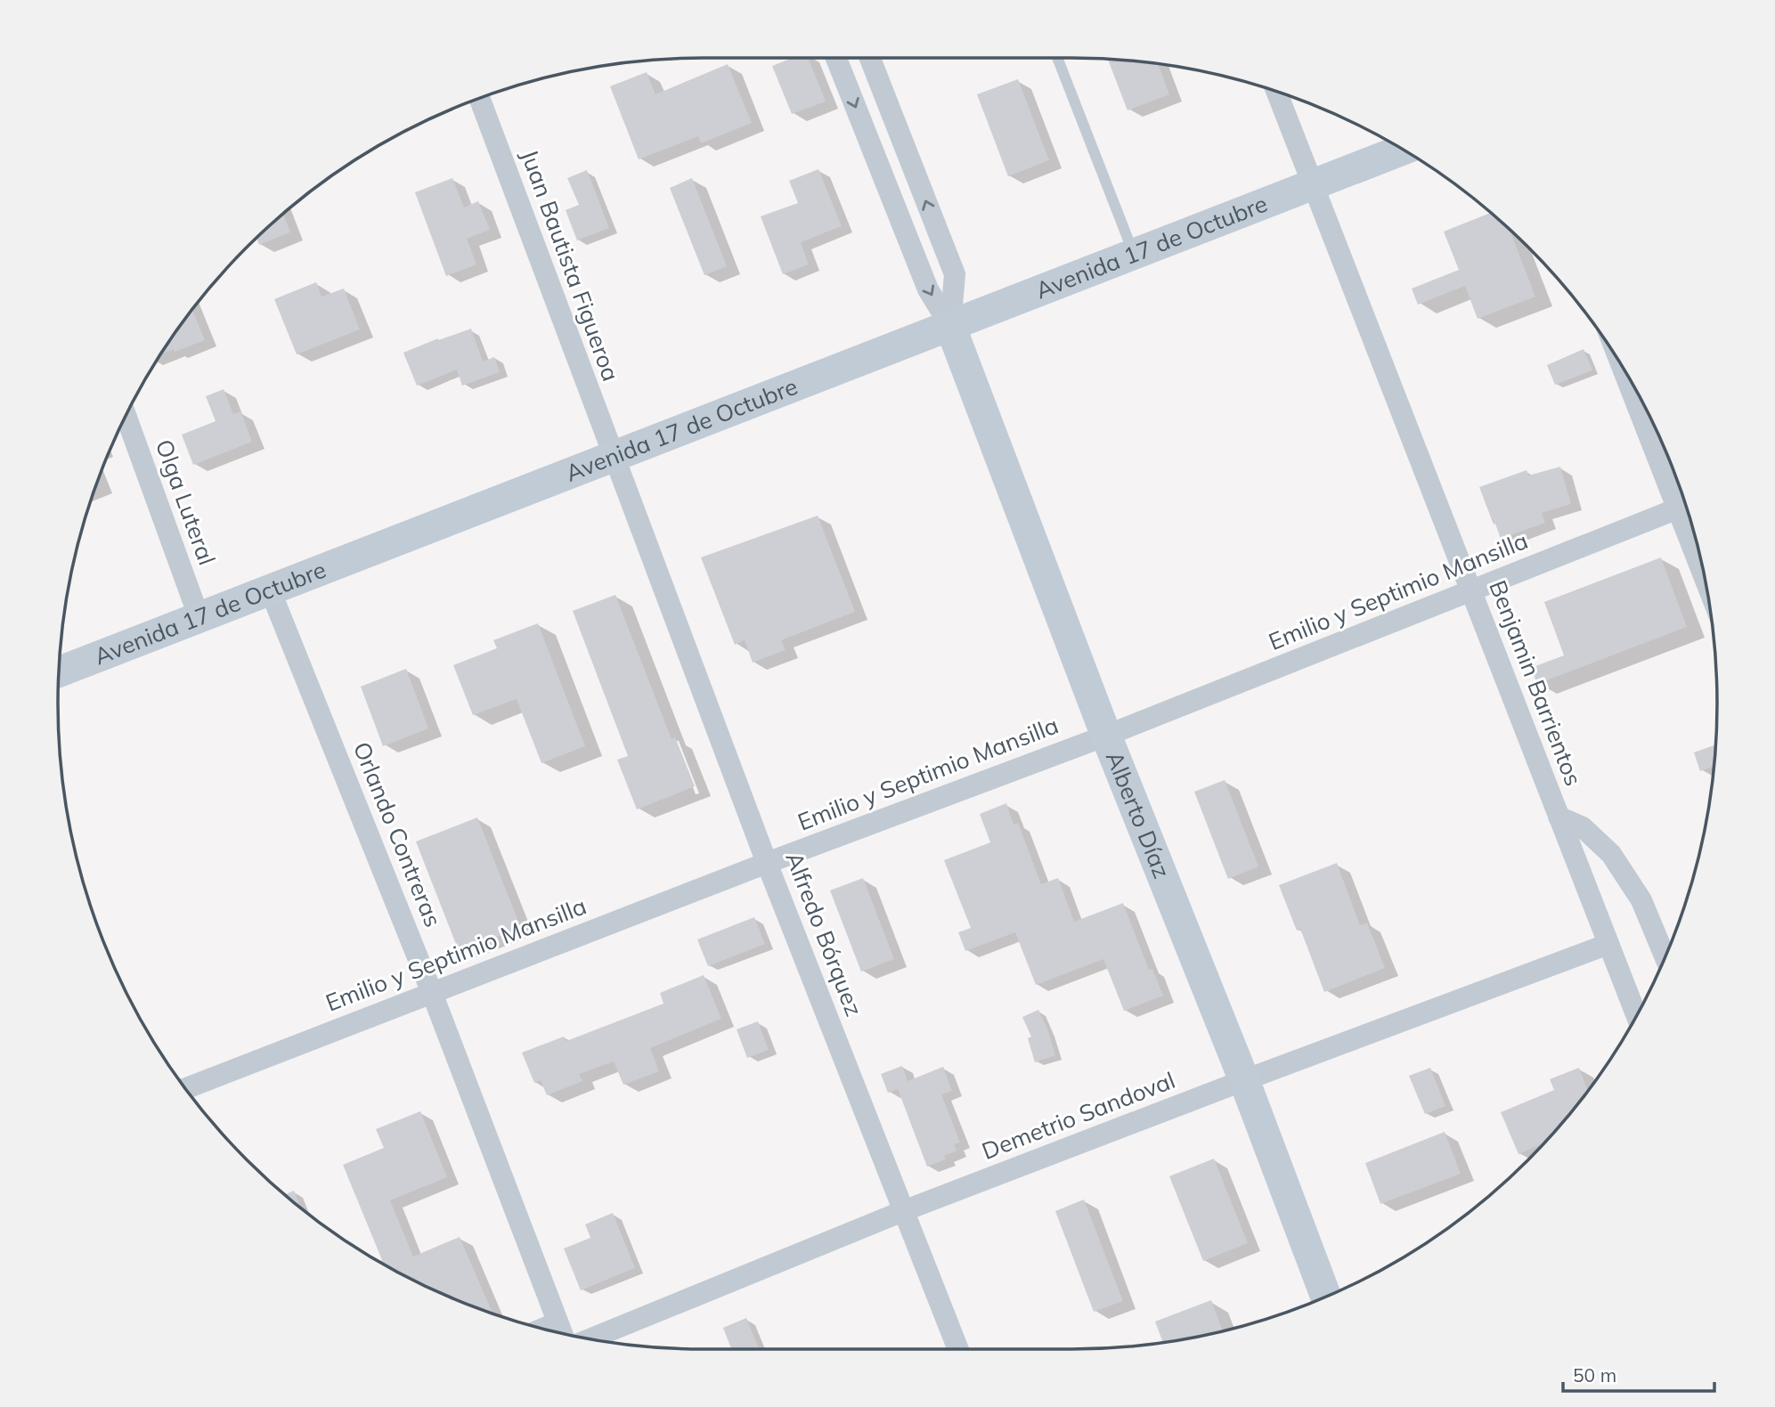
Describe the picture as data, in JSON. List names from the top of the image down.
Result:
{
  "streets": {
    "main road": ["Avenida 17 de Octubre", "Alberto Díaz"],
    "street": [
      "Juan Bautista Figueroa",
      "Olga Luteral",
      "Emilio y Septimio Mansilla",
      "Benjamin Barrientos",
      "Orlando Contreras",
      "Alfredo Bórquez",
      "Demetrio Sandoval"
    ]
  },
  "crossings": [
    ["Avenida 17 de Octubre", "Juan Bautista Figueroa"],
    ["Avenida 17 de Octubre", "Olga Luteral"],
    ["Avenida 17 de Octubre", "Benjamin Barrientos"],
    ["Avenida 17 de Octubre", "Alberto Díaz"],
    ["Avenida 17 de Octubre", "Orlando Contreras"],
    ["Avenida 17 de Octubre", "Alfredo Bórquez"],
    ["Juan Bautista Figueroa", "Alfredo Bórquez"],
    ["Emilio y Septimio Mansilla", "Benjamin Barrientos"],
    ["Emilio y Septimio Mansilla", "Alberto Díaz"],
    ["Emilio y Septimio Mansilla", "Orlando Contreras"],
    ["Emilio y Septimio Mansilla", "Alfredo Bórquez"],
    ["Benjamin Barrientos", "Demetrio Sandoval"],
    ["Alberto Díaz", "Demetrio Sandoval"],
    ["Alfredo Bórquez", "Demetrio Sandoval"]
  ],
  "scale_bar": "50 m"
}
